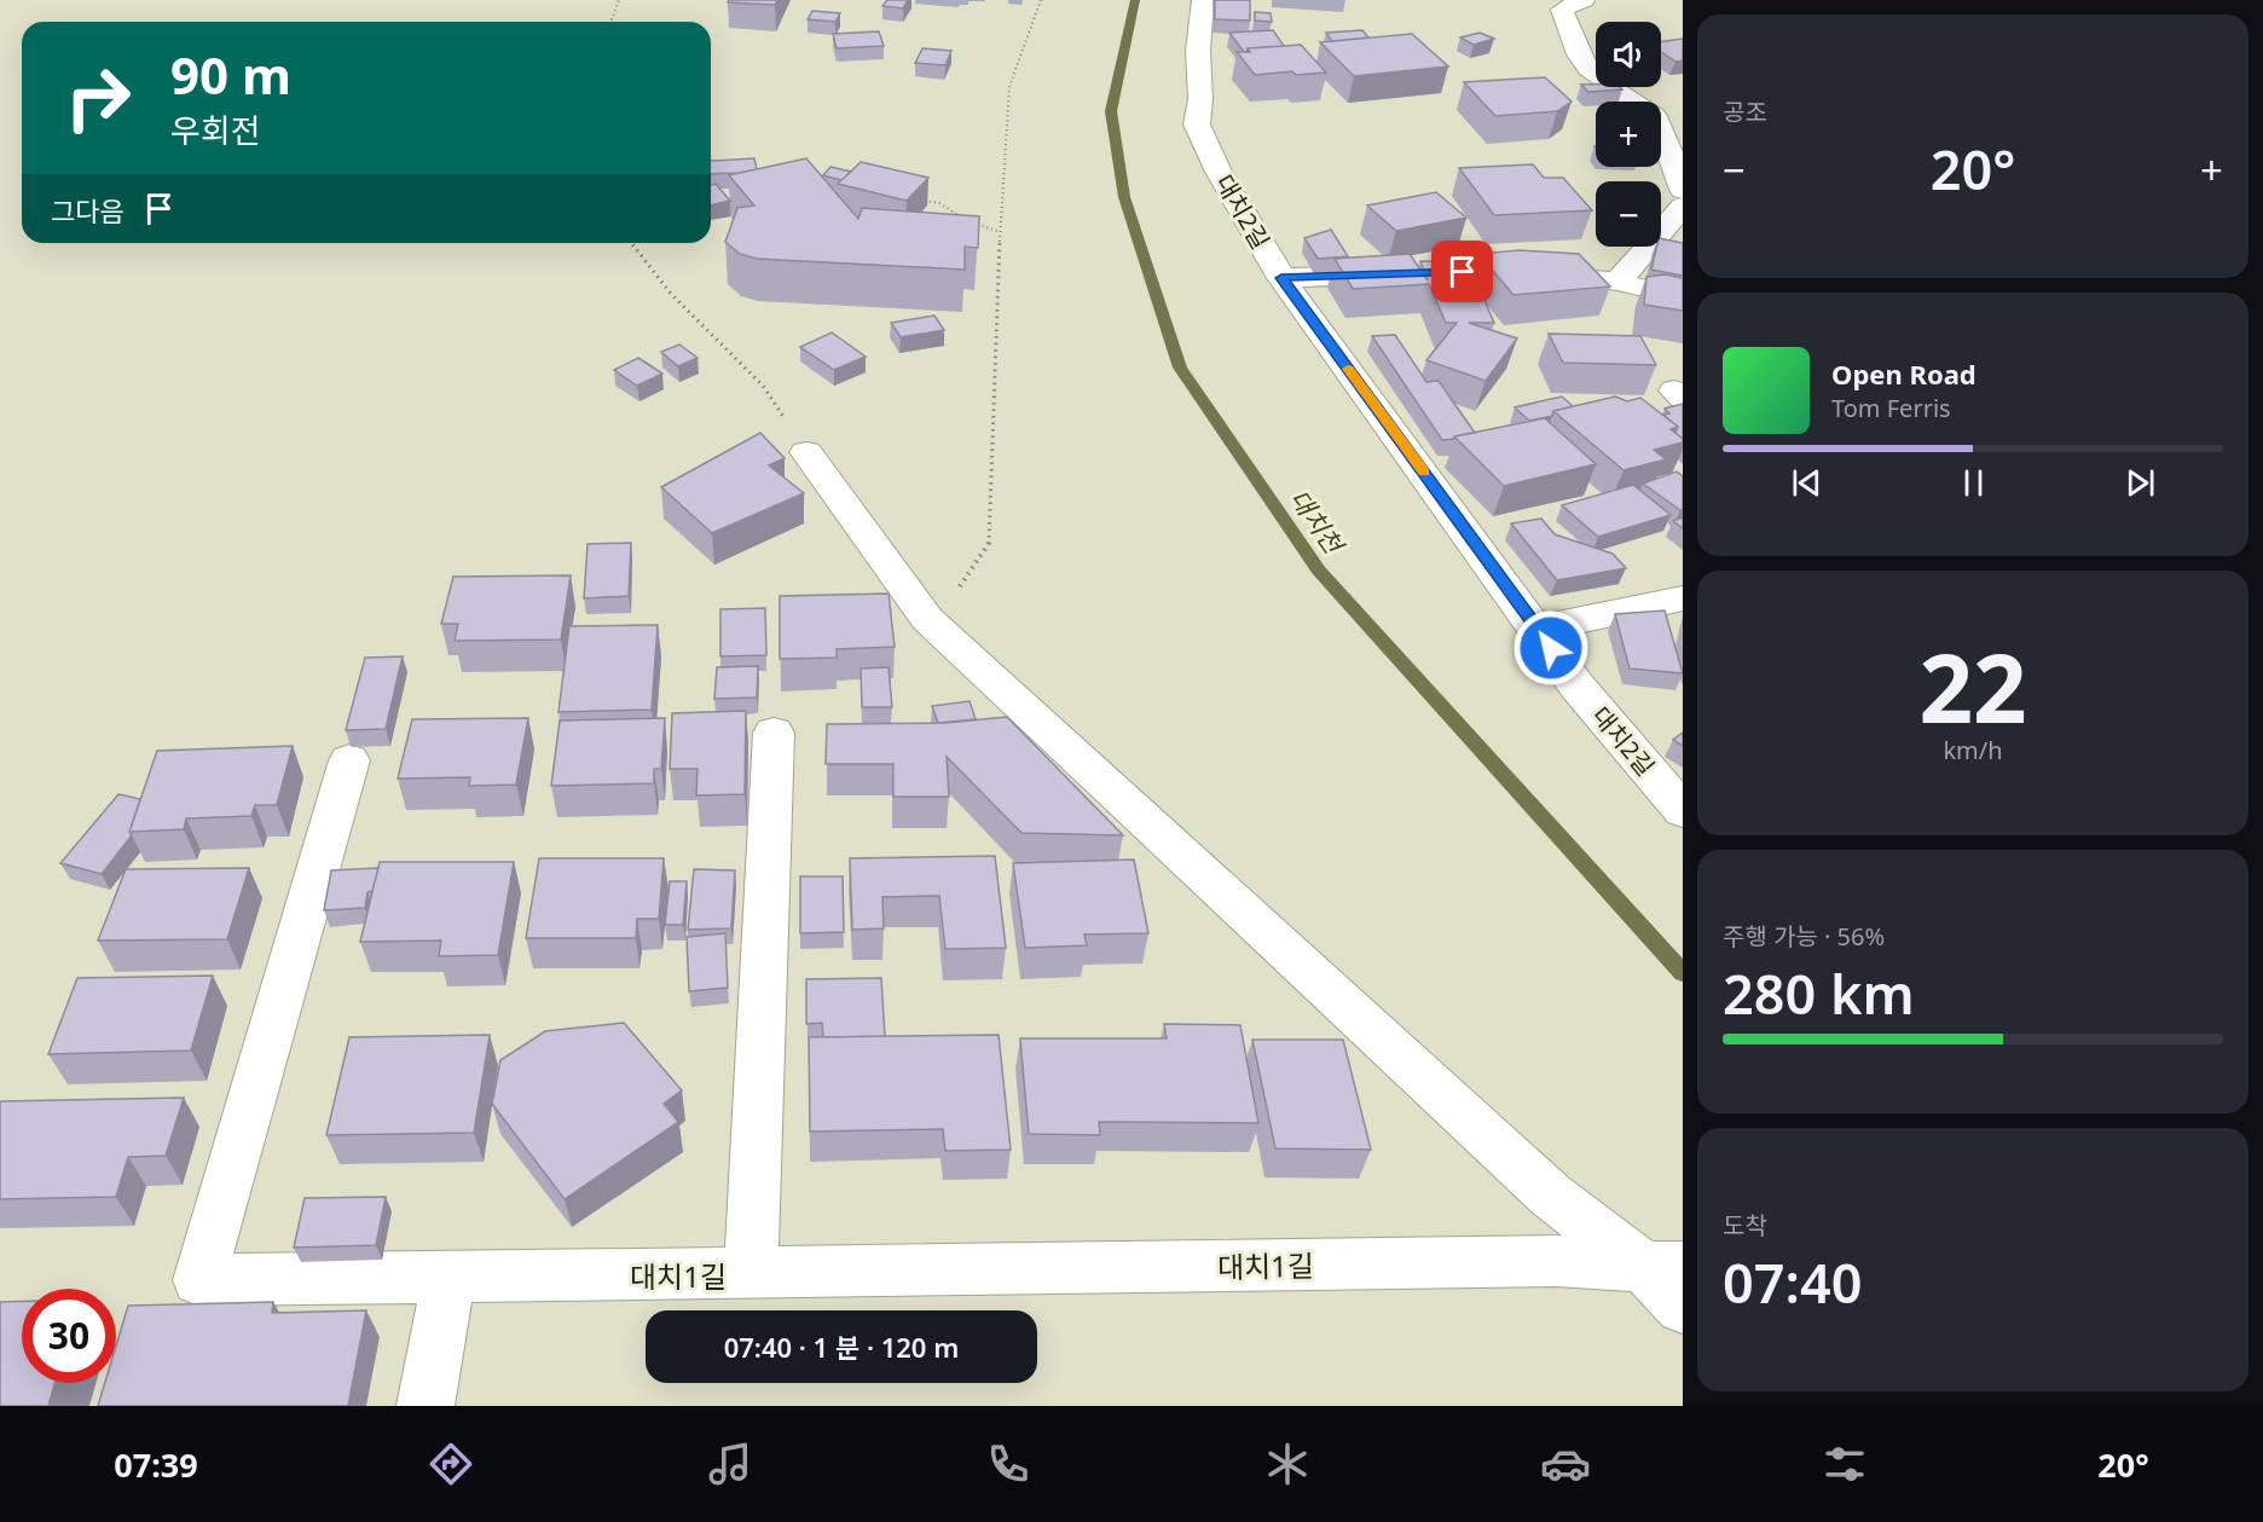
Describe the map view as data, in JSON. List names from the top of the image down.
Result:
{
  "streets": {
    "street": ["대치2길", "대치1길"]
  },
  "water": ["대치천"],
  "page": {
    "tile": [
      "공조",
      ["22", "km/h"],
      ["주행 가능 · 56%", "280 km"],
      ["도착", "07:40"]
    ],
    "map_buttons": ["+", "−"],
    "turn": ["90 m", "우회전"],
    "heat": ["−", "20°", "+"],
    "then": "그다음",
    "song": ["Open Road", "Tom Ferris"],
    "limit": "30",
    "trip": "07:40 · 1 분 · 120 m",
    "tabs": ["07:39", "20°"]
  }
}
